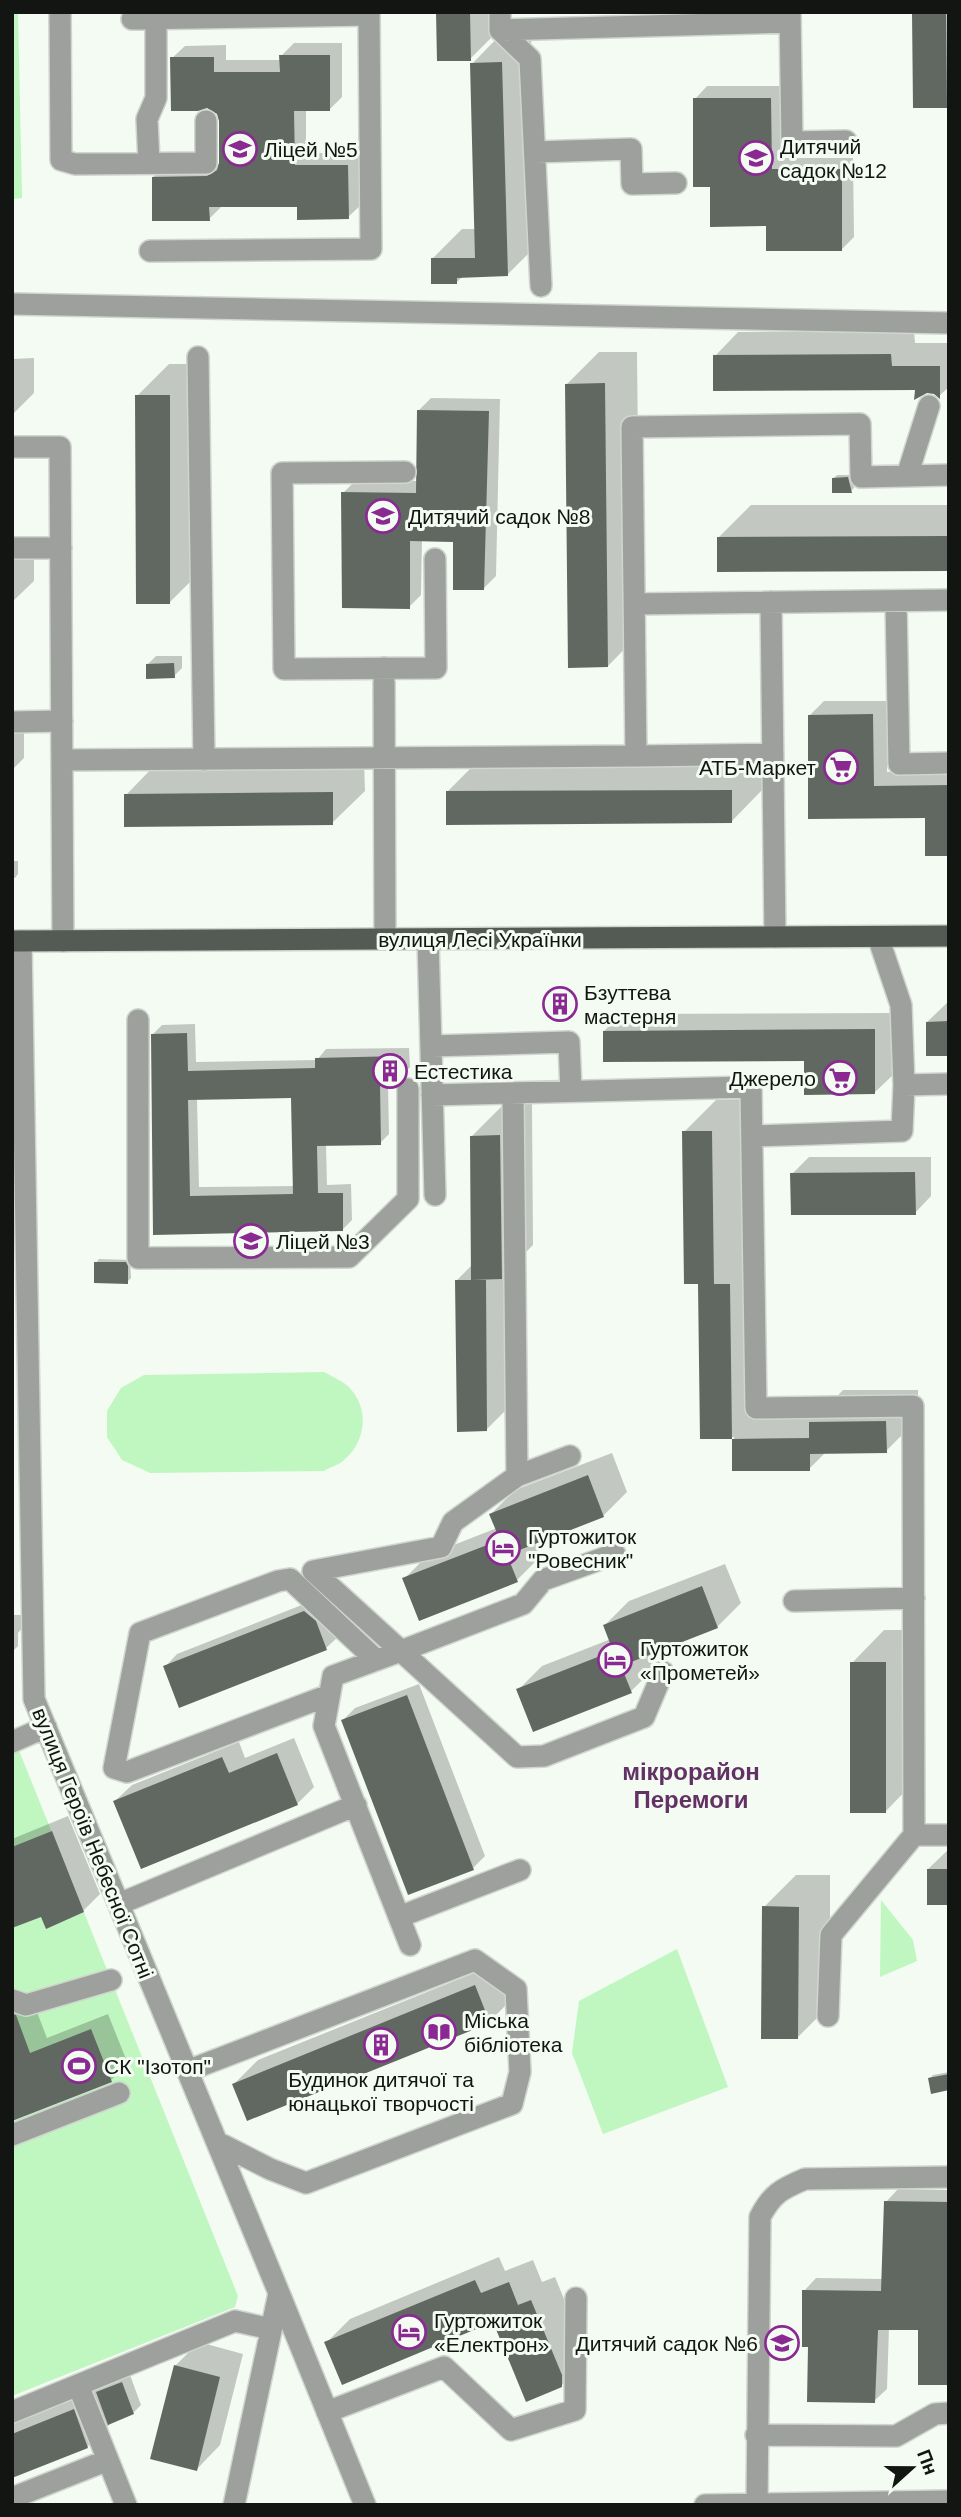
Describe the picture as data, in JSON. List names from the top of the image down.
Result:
{
  "streets": {
    "main road": ["вулиця Лесі Українки"],
    "street": ["вулиця Героїв Небесної Сотні"]
  },
  "crossings": [
    ["вулиця Лесі Українки", "вулиця Героїв Небесної Сотні"]
  ],
  "districts": ["мікрорайон Перемоги"],
  "places": {
    "school or university": [
      "Ліцей №5",
      "Дитячий садок №12",
      "Дитячий садок №8",
      "Ліцей №3",
      "Дитячий садок №6"
    ],
    "supermarket": ["АТБ-Маркет", "Джерело"],
    "building": ["Бзуттева мастерня", "Естестика", "Будинок дитячої та юнацької творчості"],
    "hotel": ["Гуртожиток \"Ровесник\"", "Гуртожиток «Прометей»", "Гуртожиток «Електрон»"],
    "library": ["Міська бібліотека"],
    "sports": ["СК \"Ізотоп\""]
  },
  "north": "right"
}
